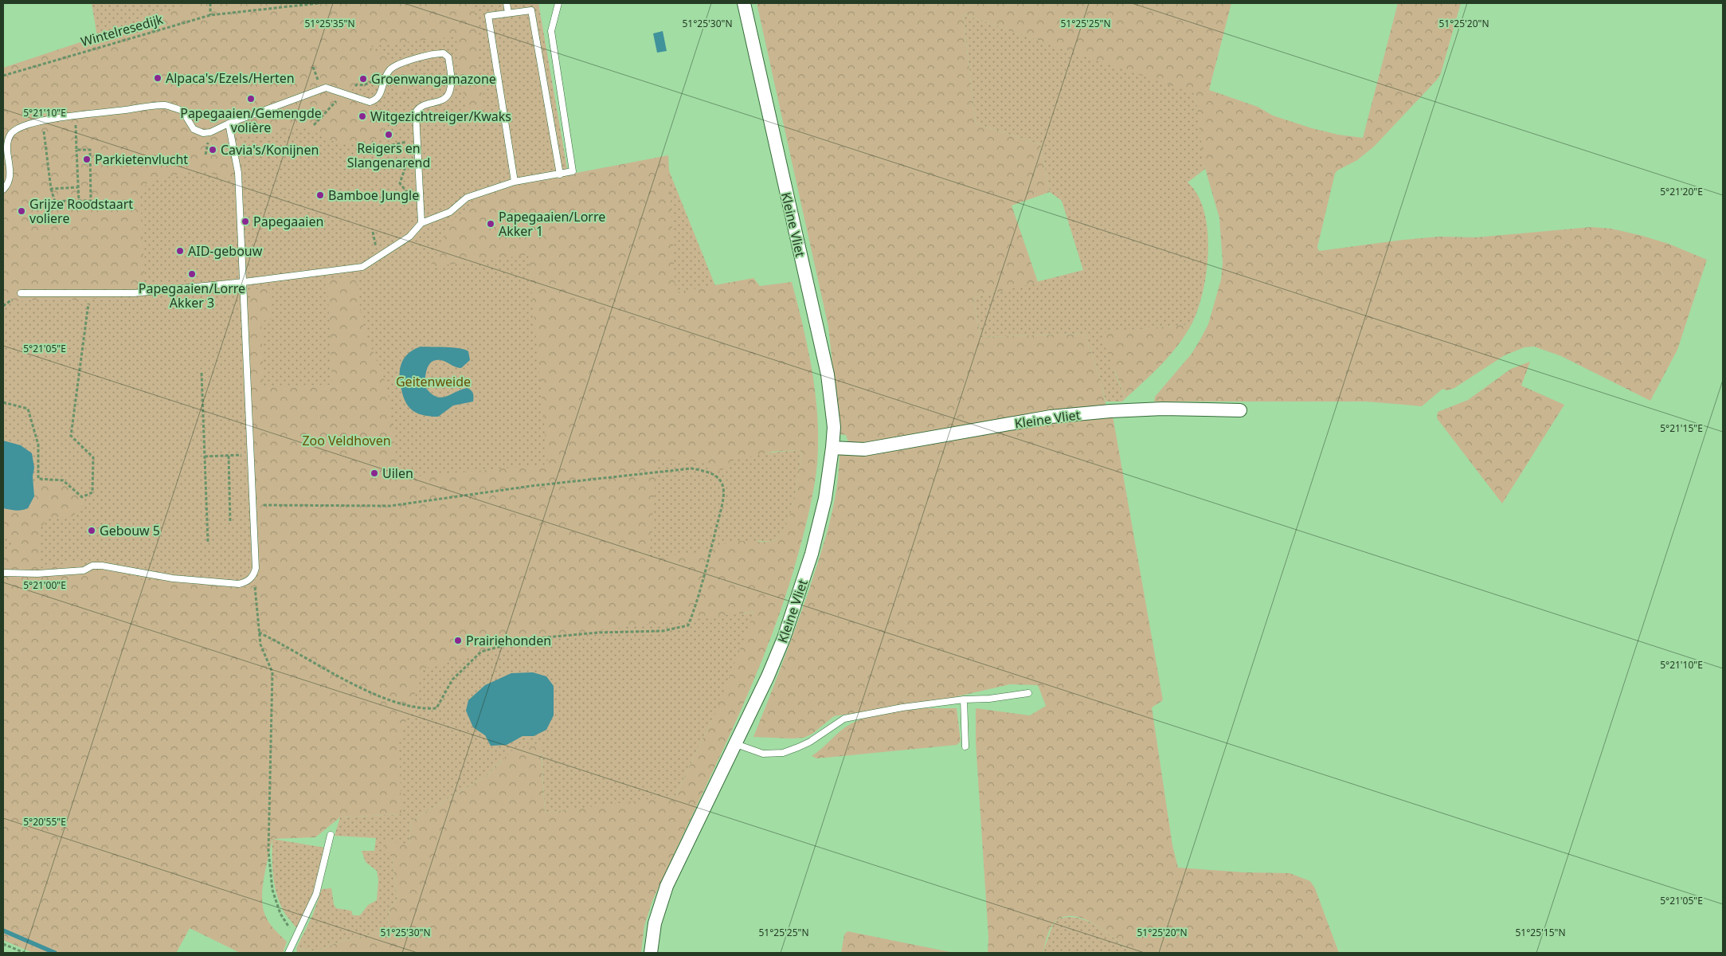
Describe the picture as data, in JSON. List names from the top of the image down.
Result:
{
  "streets": {
    "street": ["Kleine Vliet"],
    "path": ["Wintelresedijk"]
  },
  "parks": ["Geitenweide", "Zoo Veldhoven"],
  "places": [
    "Alpaca's/Ezels/Herten",
    "Groenwangamazone",
    "Papegaaien/Gemengde volière",
    "Witgezichtreiger/Kwaks",
    "Reigers en Slangenarend",
    "Cavia's/Konijnen",
    "Parkietenvlucht",
    "Bamboe Jungle",
    "Grijze Roodstaart voliere",
    "Papegaaien",
    "Papegaaien/Lorre Akker 1",
    "AID-gebouw",
    "Papegaaien/Lorre Akker 3",
    "Uilen",
    "Gebouw 5",
    "Prairiehonden"
  ],
  "coordinates": [
    "51°25'35\"N",
    "51°25'30\"N",
    "51°25'25\"N",
    "51°25'20\"N",
    "5°21'10\"E",
    "5°21'20\"E",
    "5°21'05\"E",
    "5°21'15\"E",
    "5°21'00\"E",
    "5°20'55\"E",
    "51°25'15\"N"
  ]
}
